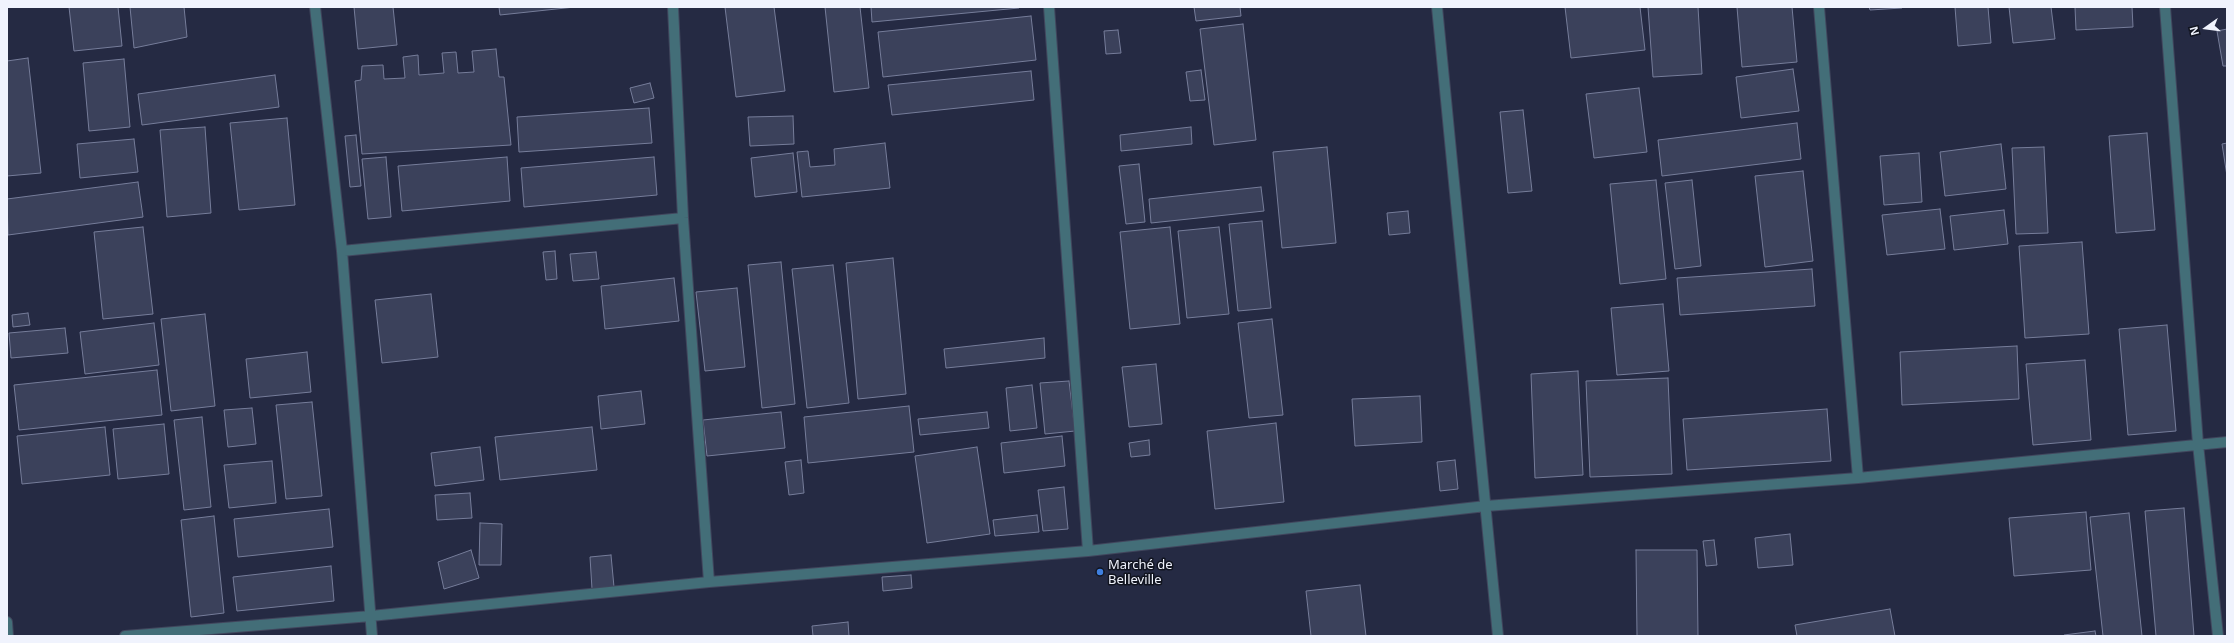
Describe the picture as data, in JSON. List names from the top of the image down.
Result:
{
  "places": ["Marché de Belleville"],
  "north": "left"
}
